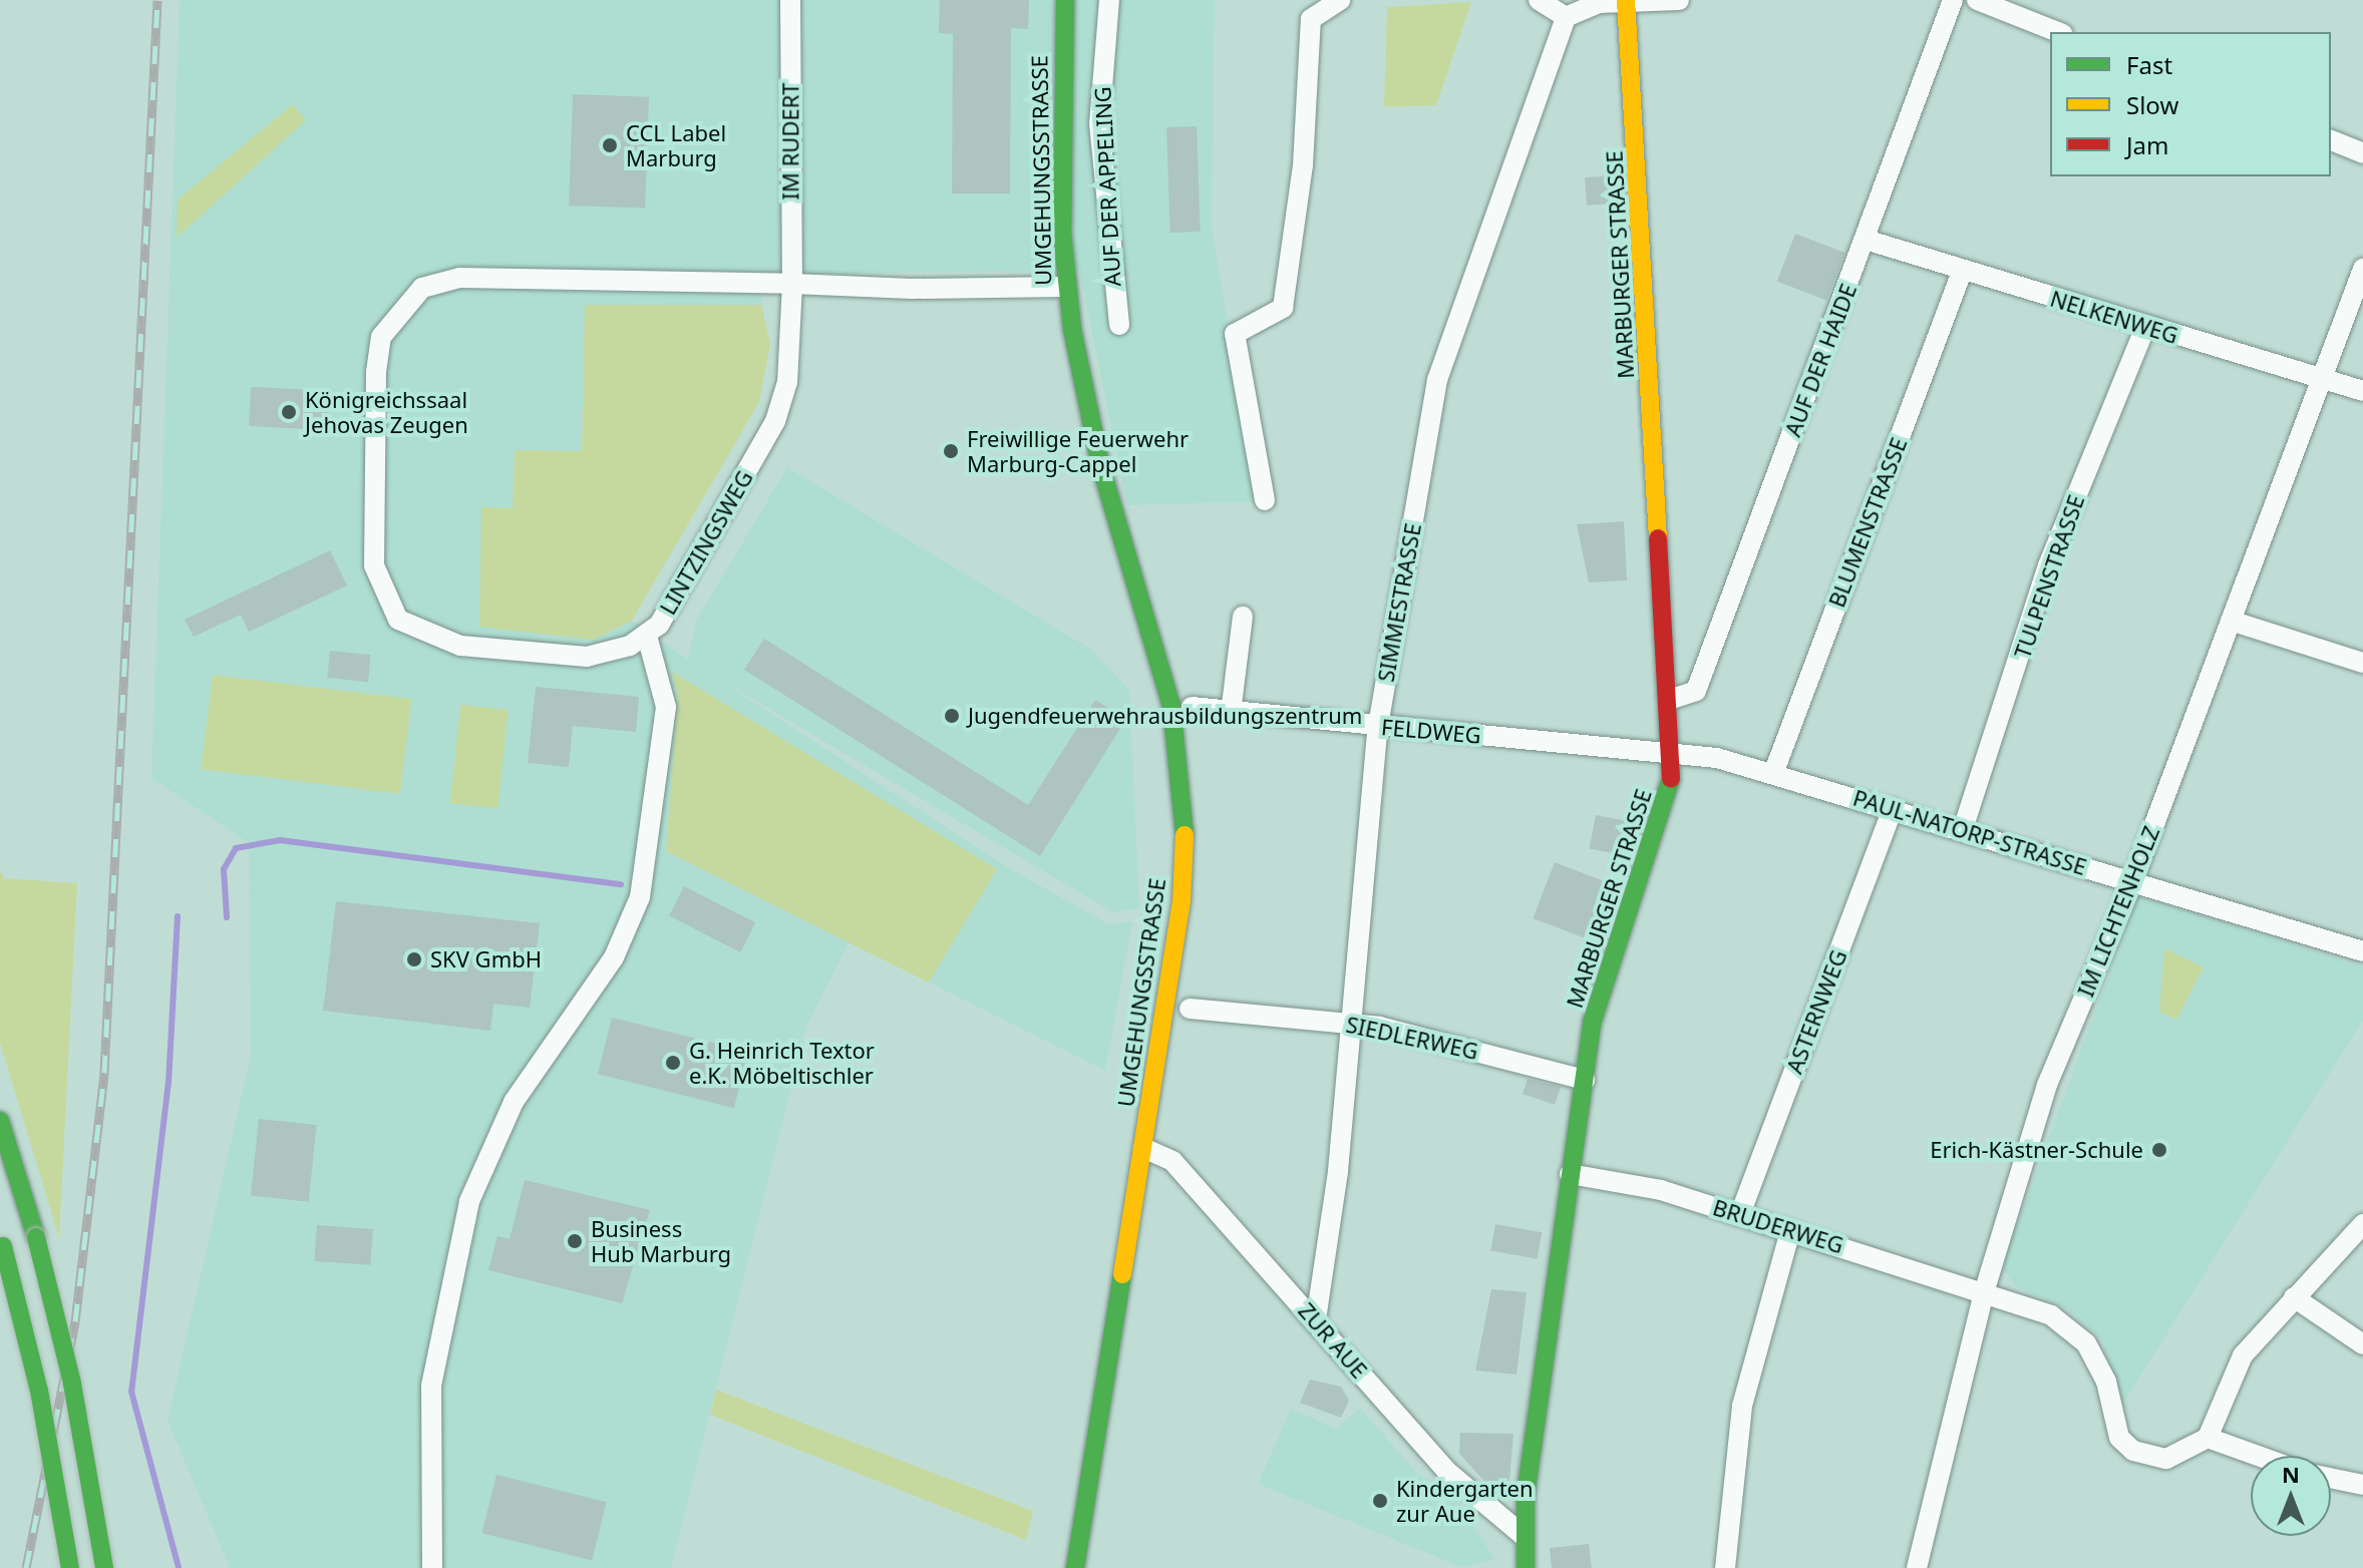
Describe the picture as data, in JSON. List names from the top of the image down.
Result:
{
  "streets": {
    "main road": ["UMGEHUNGSSTRASSE", "MARBURGER STRASSE"],
    "street": [
      "IM RUDERT",
      "AUF DER APPELING",
      "NELKENWEG",
      "AUF DER HAIDE",
      "BLUMENSTRASSE",
      "LINTZINGSWEG",
      "TULPENSTRASSE",
      "SIMMESTRASSE",
      "FELDWEG",
      "PAUL-NATORP-STRASSE",
      "IM LICHTENHOLZ",
      "ASTERNWEG",
      "SIEDLERWEG",
      "BRUDERWEG",
      "ZUR AUE"
    ]
  },
  "crossings": [
    ["IM RUDERT", "LINTZINGSWEG"],
    ["UMGEHUNGSSTRASSE", "LINTZINGSWEG"],
    ["UMGEHUNGSSTRASSE", "ZUR AUE"],
    ["MARBURGER STRASSE", "AUF DER HAIDE"],
    ["MARBURGER STRASSE", "FELDWEG"],
    ["MARBURGER STRASSE", "PAUL-NATORP-STRASSE"],
    ["MARBURGER STRASSE", "SIEDLERWEG"],
    ["MARBURGER STRASSE", "BRUDERWEG"],
    ["MARBURGER STRASSE", "ZUR AUE"],
    ["NELKENWEG", "AUF DER HAIDE"],
    ["NELKENWEG", "BLUMENSTRASSE"],
    ["NELKENWEG", "TULPENSTRASSE"],
    ["NELKENWEG", "IM LICHTENHOLZ"],
    ["BLUMENSTRASSE", "PAUL-NATORP-STRASSE"],
    ["TULPENSTRASSE", "PAUL-NATORP-STRASSE"],
    ["SIMMESTRASSE", "FELDWEG"],
    ["SIMMESTRASSE", "SIEDLERWEG"],
    ["SIMMESTRASSE", "ZUR AUE"],
    ["FELDWEG", "PAUL-NATORP-STRASSE"],
    ["PAUL-NATORP-STRASSE", "IM LICHTENHOLZ"],
    ["PAUL-NATORP-STRASSE", "ASTERNWEG"],
    ["IM LICHTENHOLZ", "BRUDERWEG"],
    ["ASTERNWEG", "BRUDERWEG"]
  ],
  "places": [
    "CCL Label Marburg",
    "Königreichssaal Jehovas Zeugen",
    "Freiwillige Feuerwehr Marburg-Cappel",
    "Jugendfeuerwehrausbildungszentrum",
    "SKV GmbH",
    "G. Heinrich Textor e.K. Möbeltischler",
    "Erich-Kästner-Schule",
    "Business Hub Marburg",
    "Kindergarten zur Aue"
  ],
  "legend": ["Fast", "Slow", "Jam"],
  "north": "top"
}
